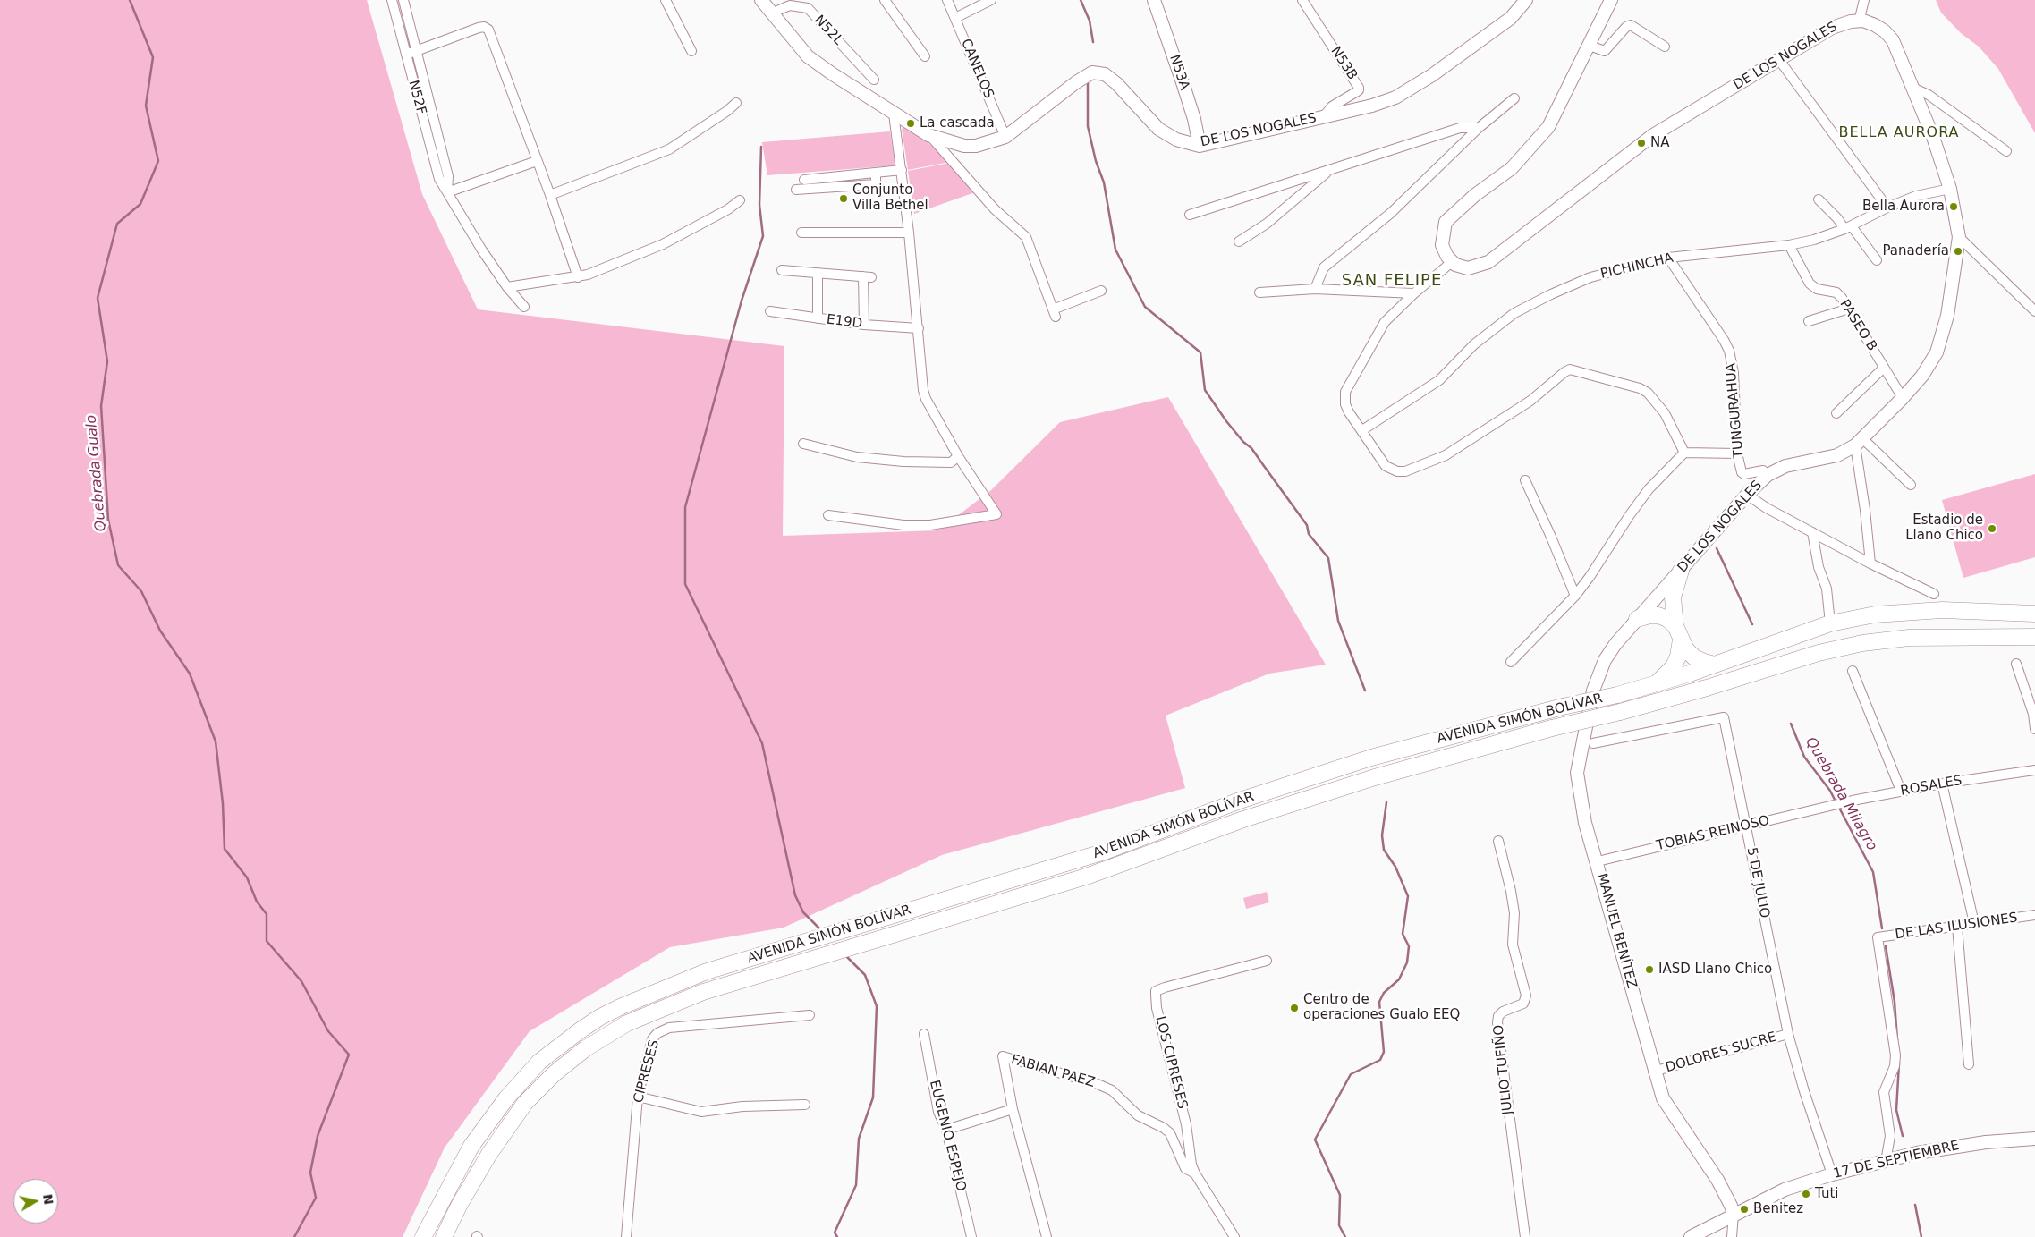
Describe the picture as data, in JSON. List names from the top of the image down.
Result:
{
  "streets": {
    "highway": ["AVENIDA SIMÓN BOLÍVAR"],
    "street": [
      "N52L",
      "DE LOS NOGALES",
      "N53B",
      "CANELOS",
      "N53A",
      "N52F",
      "PICHINCHA",
      "E19D",
      "PASEO B",
      "TUNGURAHUA",
      "ROSALES",
      "TOBIAS REINOSO",
      "5 DE JULIO",
      "DE LAS ILUSIONES",
      "MANUEL BENÍTEZ",
      "DOLORES SUCRE",
      "LOS CIPRESES",
      "JULIO TUFIÑO",
      "CIPRESES",
      "FABIAN PAEZ",
      "EUGENIO ESPEJO",
      "17 DE SEPTIEMBRE"
    ]
  },
  "crossings": [
    ["N52L", "DE LOS NOGALES"],
    ["DE LOS NOGALES", "N53B"],
    ["DE LOS NOGALES", "CANELOS"],
    ["DE LOS NOGALES", "N53A"],
    ["DE LOS NOGALES", "PICHINCHA"],
    ["DE LOS NOGALES", "PASEO B"],
    ["DE LOS NOGALES", "TUNGURAHUA"],
    ["DE LOS NOGALES", "MANUEL BENÍTEZ"],
    ["PICHINCHA", "PASEO B"],
    ["PICHINCHA", "TUNGURAHUA"],
    ["ROSALES", "TOBIAS REINOSO"],
    ["TOBIAS REINOSO", "5 DE JULIO"],
    ["TOBIAS REINOSO", "MANUEL BENÍTEZ"],
    ["5 DE JULIO", "DOLORES SUCRE"],
    ["5 DE JULIO", "17 DE SEPTIEMBRE"],
    ["DE LAS ILUSIONES", "17 DE SEPTIEMBRE"],
    ["MANUEL BENÍTEZ", "DOLORES SUCRE"],
    ["MANUEL BENÍTEZ", "17 DE SEPTIEMBRE"],
    ["LOS CIPRESES", "FABIAN PAEZ"]
  ],
  "districts": ["BELLA AURORA", "SAN FELIPE"],
  "water": ["Quebrada Gualo", "Quebrada Milagro"],
  "places": [
    "La cascada",
    "NA",
    "Conjunto Villa Bethel",
    "Bella Aurora",
    "Panadería",
    "Estadio de Llano Chico",
    "IASD Llano Chico",
    "Centro de operaciones Gualo EEQ",
    "Tuti",
    "Benitez"
  ],
  "north": "right"
}
